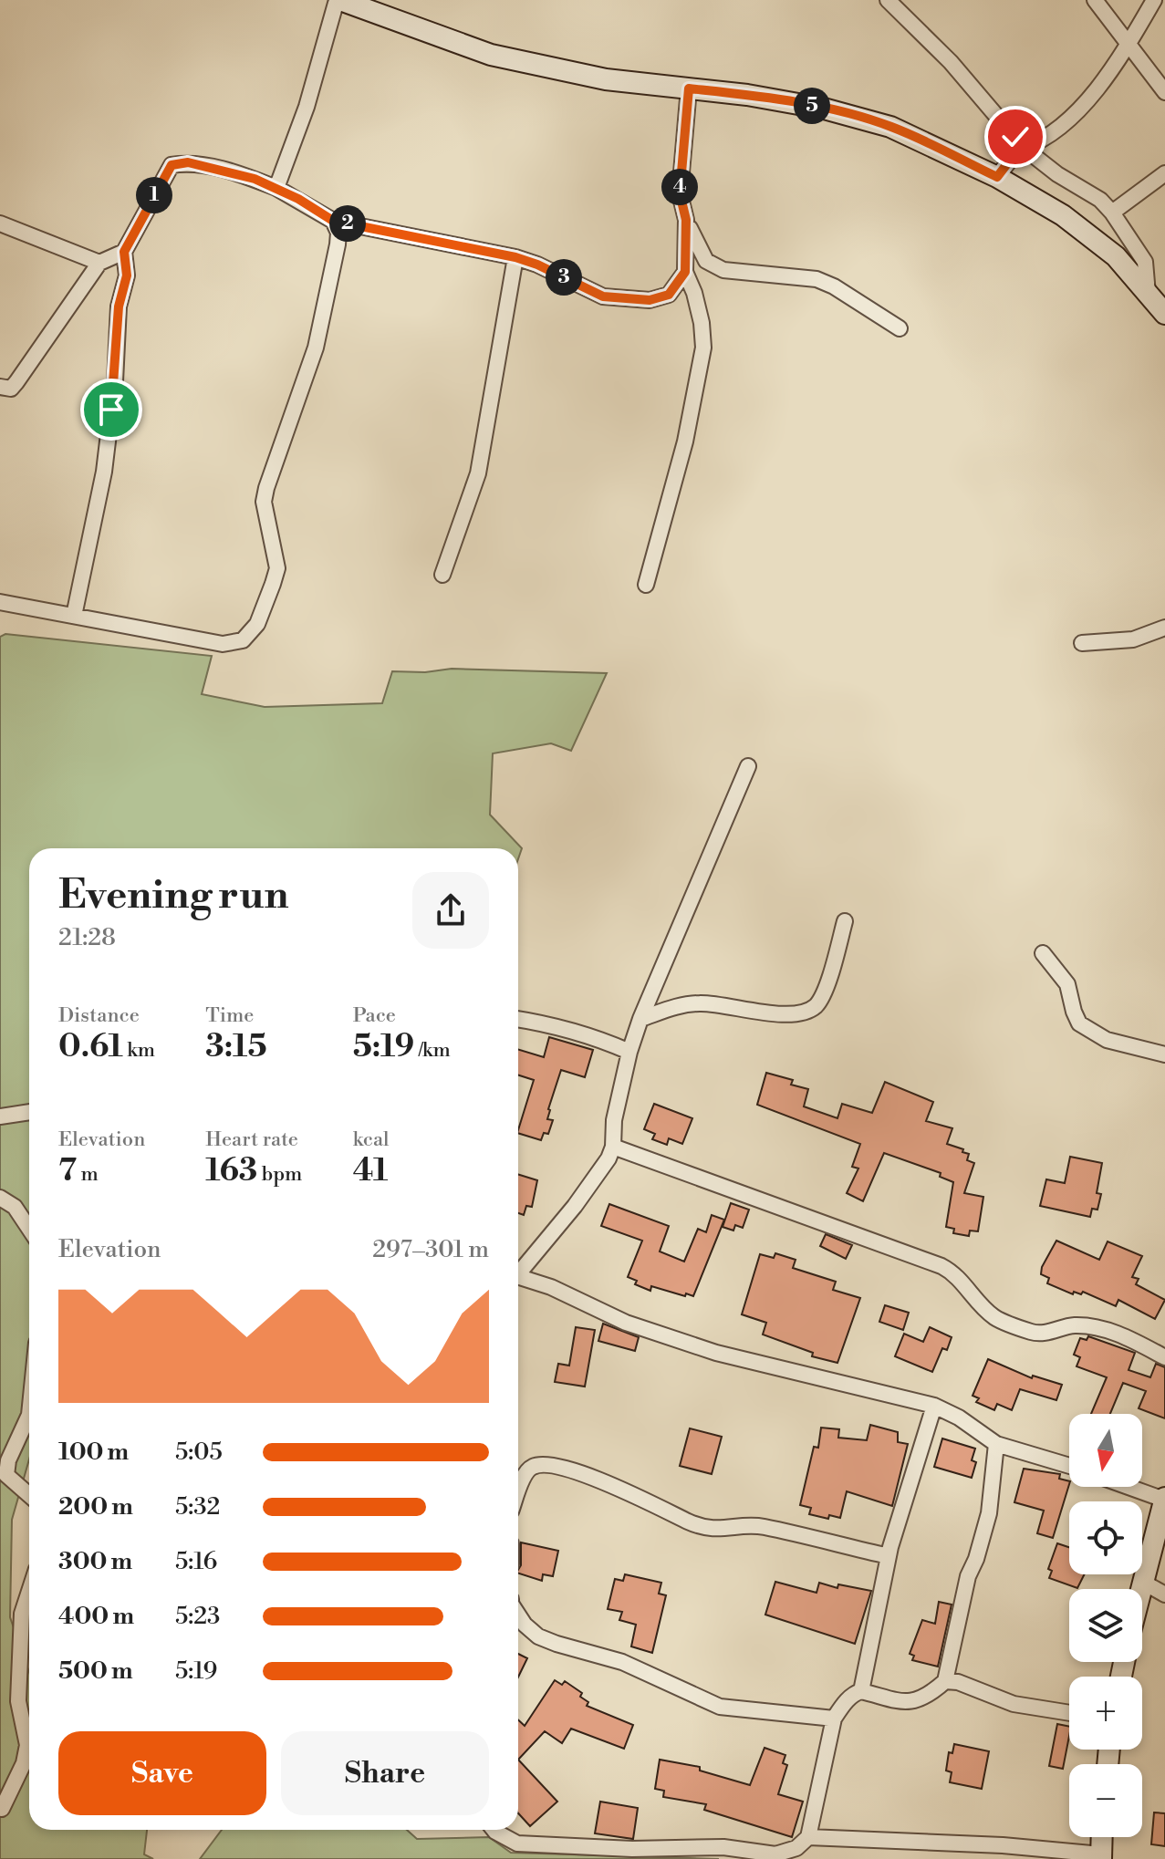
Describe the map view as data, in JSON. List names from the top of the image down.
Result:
{
  "north": "bottom",
  "page": {
    "pins": [
      "5",
      "4",
      "1",
      "2",
      "3"
    ],
    "heading": ["Evening run", "21:28"],
    "stats": [
      ["Distance", "0.61 km"],
      ["Time", "3:15"],
      ["Pace", "5:19 /km"],
      ["Elevation", "7 m"],
      ["Heart rate", "163 bpm"],
      ["kcal", "41"]
    ],
    "chart": ["Elevation", "297–301 m"],
    "map_buttons": ["+", "−"],
    "list": [
      {
        "name": "100 m",
        "note": "5:05"
      },
      {
        "name": "200 m",
        "note": "5:32"
      },
      {
        "name": "300 m",
        "note": "5:16"
      },
      {
        "name": "400 m",
        "note": "5:23"
      },
      {
        "name": "500 m",
        "note": "5:19"
      }
    ],
    "buttons": ["Save", "Share"]
  }
}
